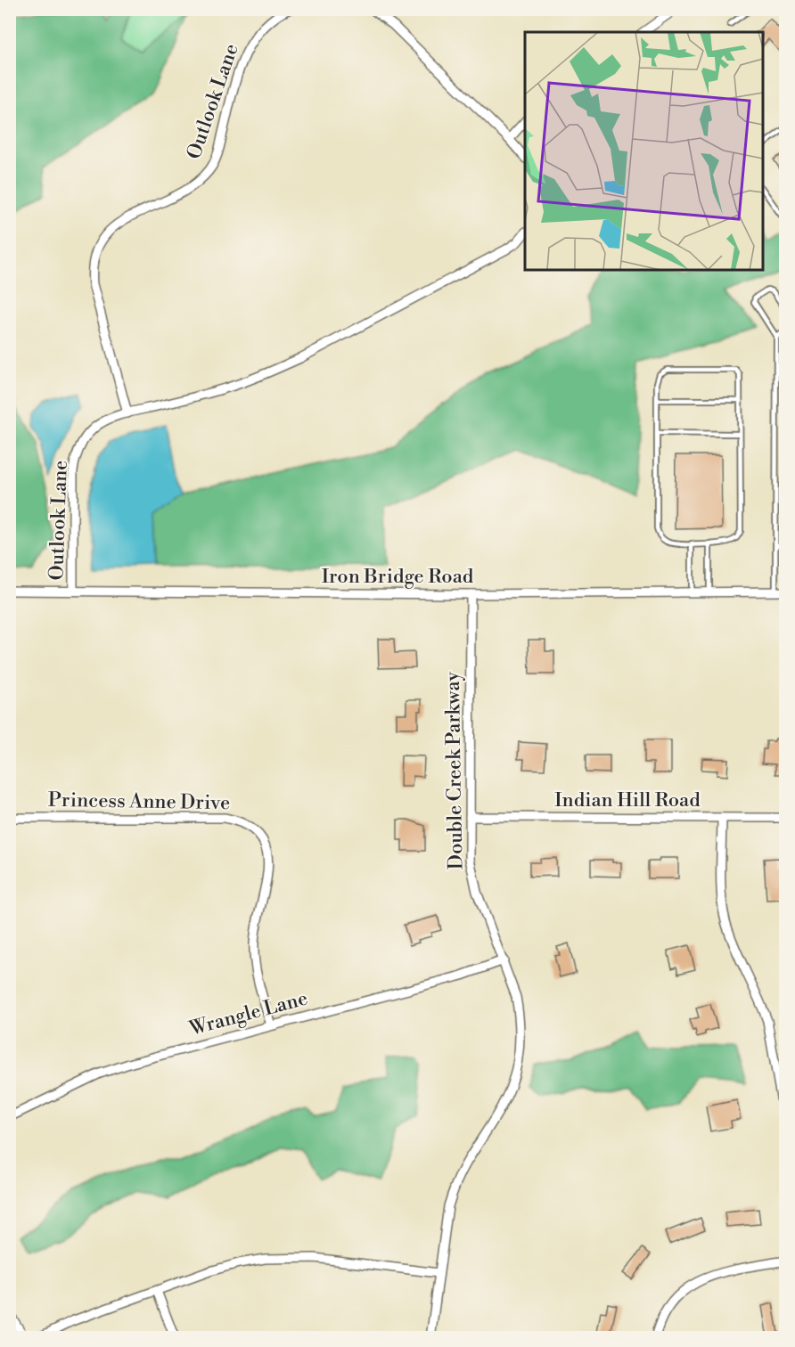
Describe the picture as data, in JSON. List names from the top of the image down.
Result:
{
  "streets": {
    "street": [
      "Outlook Lane",
      "Iron Bridge Road",
      "Double Creek Parkway",
      "Indian Hill Road",
      "Princess Anne Drive",
      "Wrangle Lane"
    ]
  },
  "crossings": [
    ["Outlook Lane", "Iron Bridge Road"],
    ["Iron Bridge Road", "Double Creek Parkway"],
    ["Double Creek Parkway", "Indian Hill Road"],
    ["Double Creek Parkway", "Wrangle Lane"],
    ["Princess Anne Drive", "Wrangle Lane"]
  ]
}
